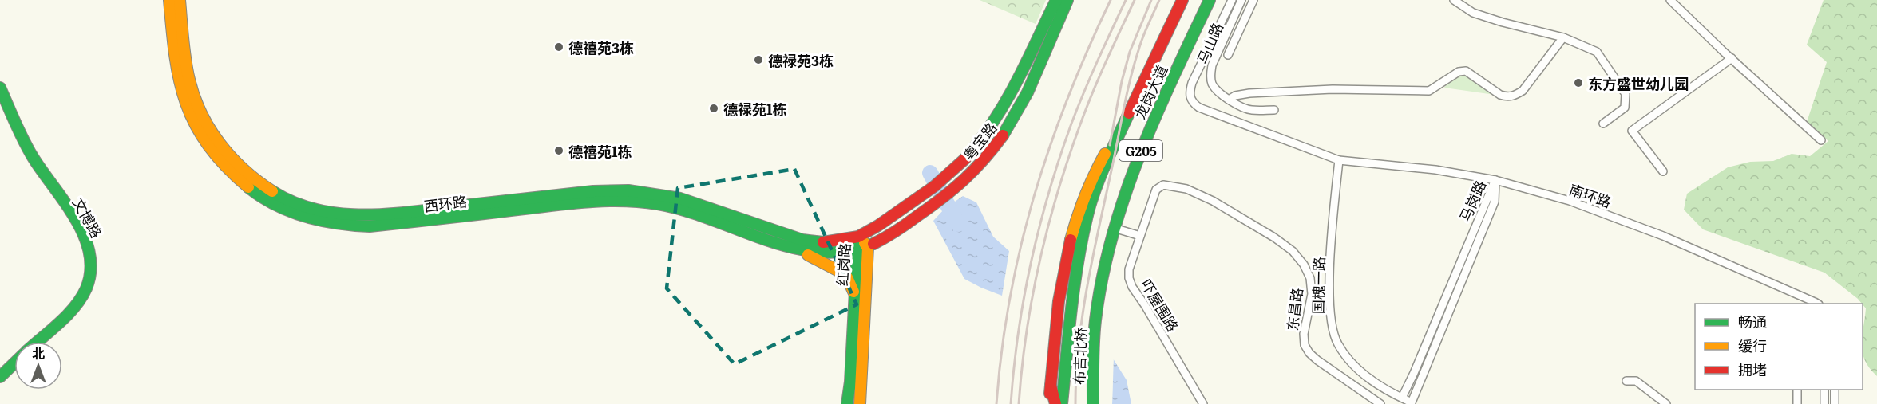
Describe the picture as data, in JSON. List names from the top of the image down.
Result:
{
  "streets": {
    "main road": [
      "龙岗大道",
      "粤宝路",
      "G205",
      "西环路",
      "文博路",
      "红岗路",
      "布吉北桥"
    ],
    "street": [
      "马山路",
      "南环路",
      "马岗路",
      "国槐一路",
      "吓屋围路",
      "东昌路"
    ]
  },
  "crossings": [
    ["龙岗大道", "布吉北桥"],
    ["粤宝路", "西环路"],
    ["粤宝路", "红岗路"],
    ["南环路", "马岗路"],
    ["南环路", "国槐一路"],
    ["马岗路", "国槐一路"],
    ["西环路", "红岗路"],
    ["吓屋围路", "东昌路"]
  ],
  "places": [
    "德禧苑3栋",
    "德禄苑3栋",
    "东方盛世幼儿园",
    "德禄苑1栋",
    "德禧苑1栋"
  ],
  "legend": ["畅通", "缓行", "拥堵"],
  "north": "top"
}
